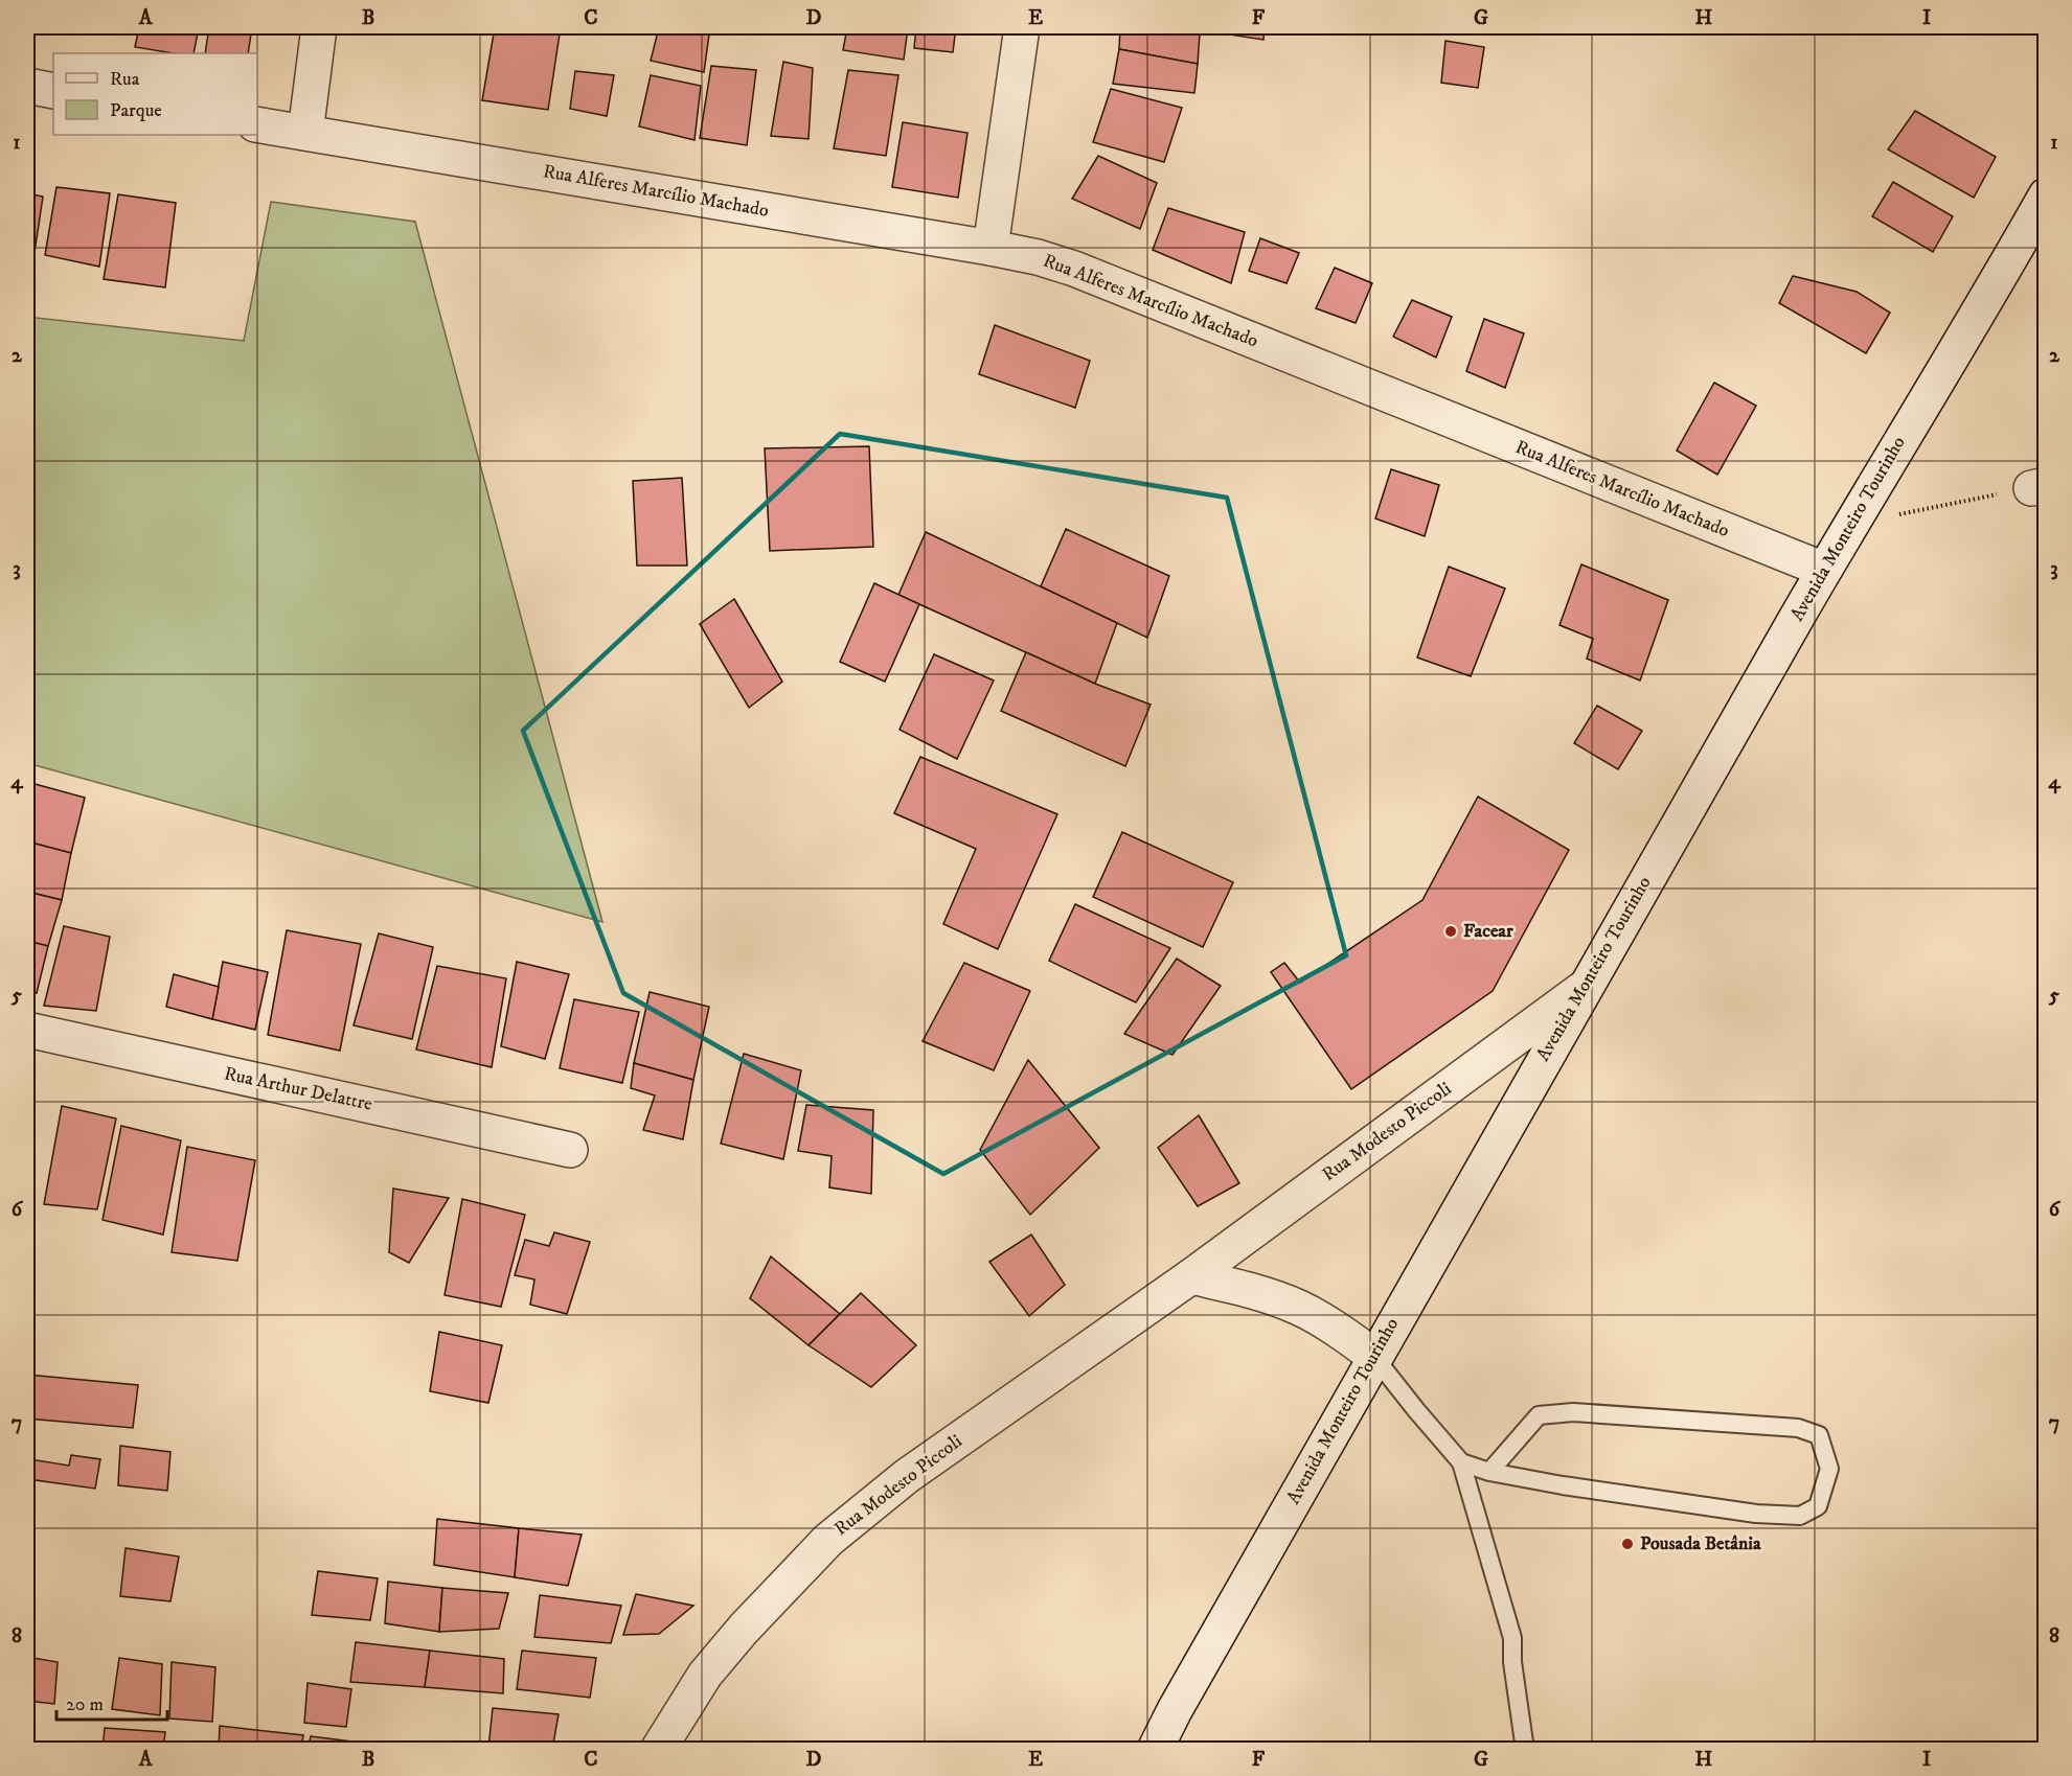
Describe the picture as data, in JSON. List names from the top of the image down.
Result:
{
  "streets": {
    "street": [
      "Rua Alferes Marcílio Machado",
      "Avenida Monteiro Tourinho",
      "Rua Arthur Delattre",
      "Rua Modesto Piccoli"
    ]
  },
  "crossings": [
    ["Rua Alferes Marcílio Machado", "Avenida Monteiro Tourinho"],
    ["Avenida Monteiro Tourinho", "Rua Modesto Piccoli"]
  ],
  "places": ["Facear", "Pousada Betânia"],
  "legend": ["Rua", "Parque"],
  "scale_bar": "20 m",
  "grid": {
    "columns": [
      "A",
      "B",
      "C",
      "D",
      "E",
      "F",
      "G",
      "H",
      "I"
    ],
    "rows": [
      "1",
      "2",
      "3",
      "4",
      "5",
      "6",
      "7",
      "8"
    ]
  }
}
